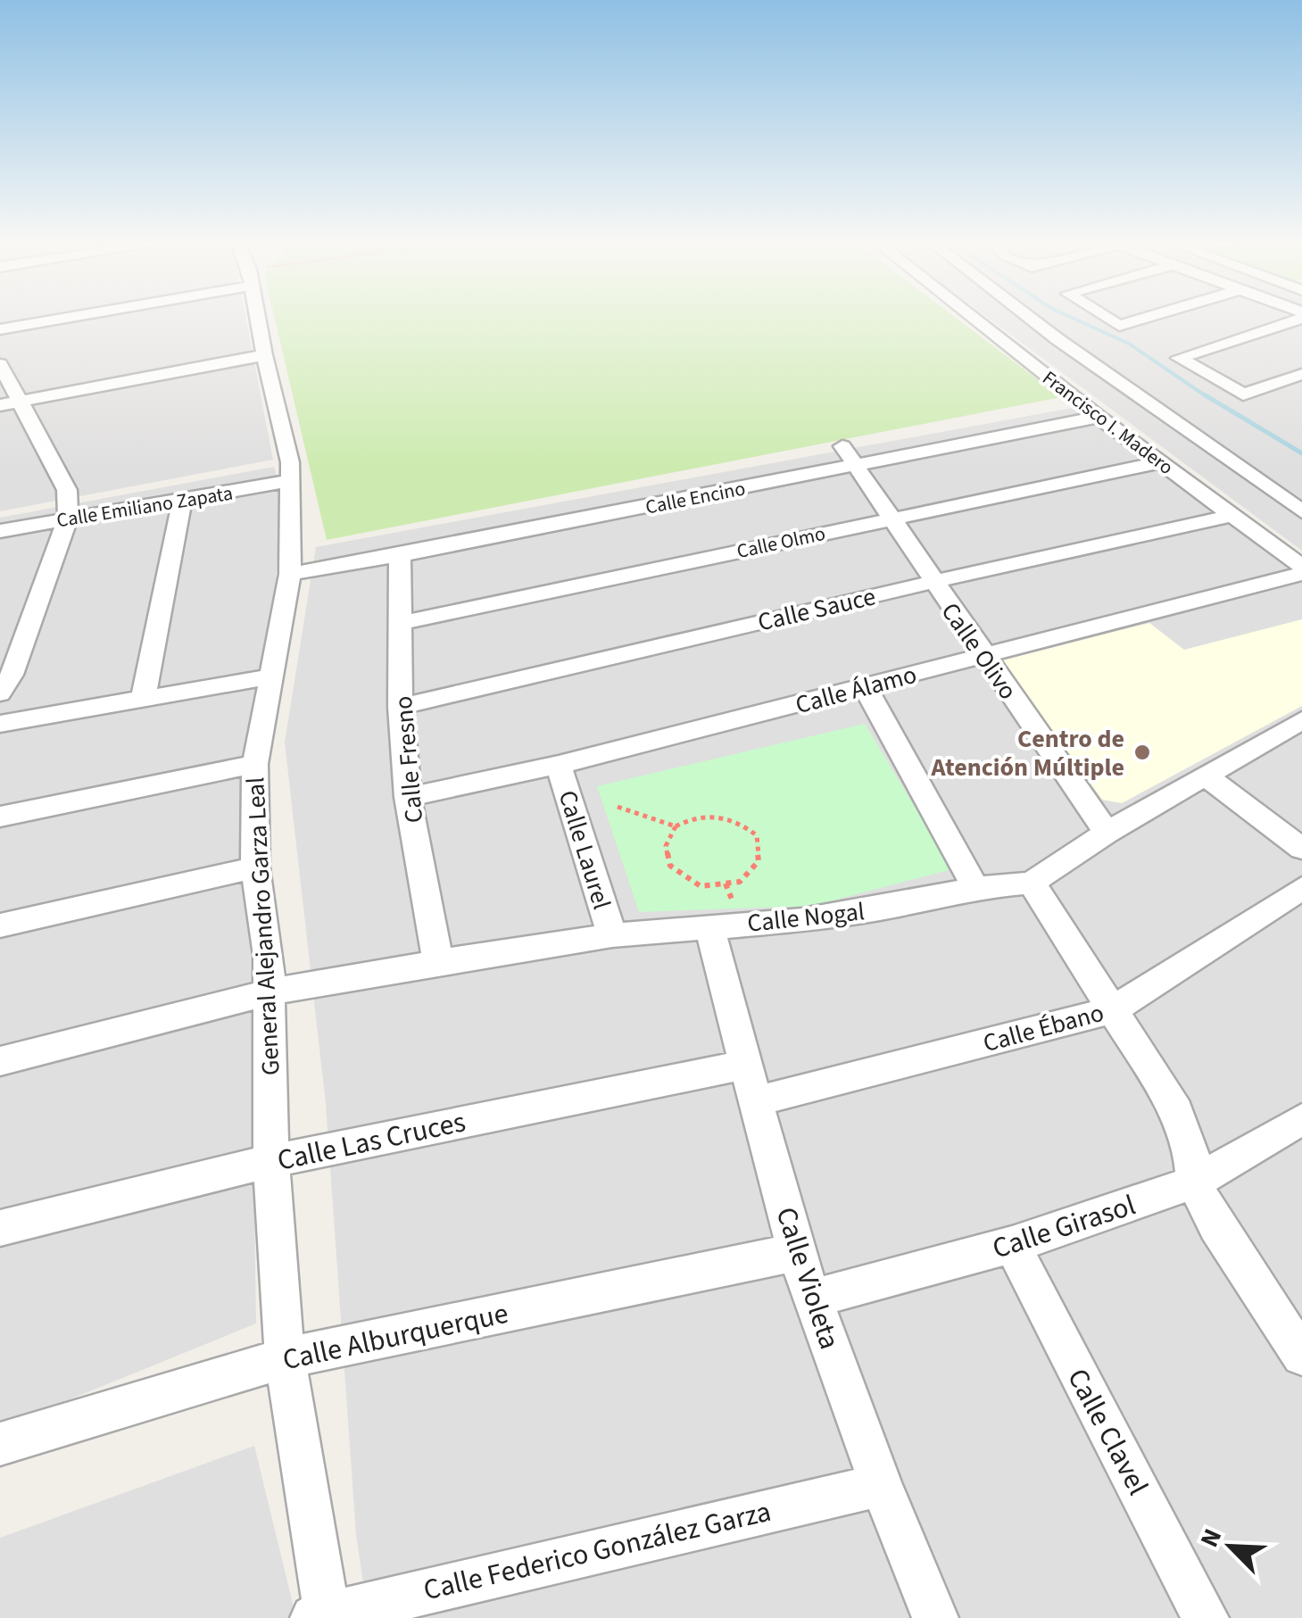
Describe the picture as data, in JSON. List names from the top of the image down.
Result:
{
  "streets": {
    "street": [
      "Francisco I. Madero",
      "Calle Encino",
      "Calle Emiliano Zapata",
      "Calle Olmo",
      "Calle Sauce",
      "Calle Olivo",
      "Calle Álamo",
      "Calle Fresno",
      "Calle Laurel",
      "Calle Nogal",
      "General Alejandro Garza Leal",
      "Calle Ébano",
      "Calle Las Cruces",
      "Calle Girasol",
      "Calle Violeta",
      "Calle Alburquerque",
      "Calle Clavel",
      "Calle Federico González Garza"
    ]
  },
  "crossings": [
    ["Francisco I. Madero", "Calle Encino"],
    ["Francisco I. Madero", "Calle Olmo"],
    ["Francisco I. Madero", "Calle Sauce"],
    ["Calle Encino", "Calle Olivo"],
    ["Calle Encino", "Calle Fresno"],
    ["Calle Encino", "General Alejandro Garza Leal"],
    ["Calle Emiliano Zapata", "General Alejandro Garza Leal"],
    ["Calle Olmo", "Calle Olivo"],
    ["Calle Olmo", "Calle Fresno"],
    ["Calle Sauce", "Calle Olivo"],
    ["Calle Sauce", "Calle Fresno"],
    ["Calle Olivo", "Calle Álamo"],
    ["Calle Olivo", "Calle Nogal"],
    ["Calle Álamo", "Calle Fresno"],
    ["Calle Álamo", "Calle Laurel"],
    ["Calle Fresno", "Calle Nogal"],
    ["Calle Laurel", "Calle Nogal"],
    ["Calle Nogal", "General Alejandro Garza Leal"],
    ["Calle Nogal", "Calle Violeta"],
    ["General Alejandro Garza Leal", "Calle Las Cruces"],
    ["General Alejandro Garza Leal", "Calle Alburquerque"],
    ["General Alejandro Garza Leal", "Calle Federico González Garza"],
    ["Calle Ébano", "Calle Violeta"],
    ["Calle Las Cruces", "Calle Violeta"],
    ["Calle Girasol", "Calle Violeta"],
    ["Calle Girasol", "Calle Clavel"],
    ["Calle Violeta", "Calle Alburquerque"],
    ["Calle Violeta", "Calle Federico González Garza"]
  ],
  "places": ["Centro de Atención Múltiple"],
  "north": "top left"
}
